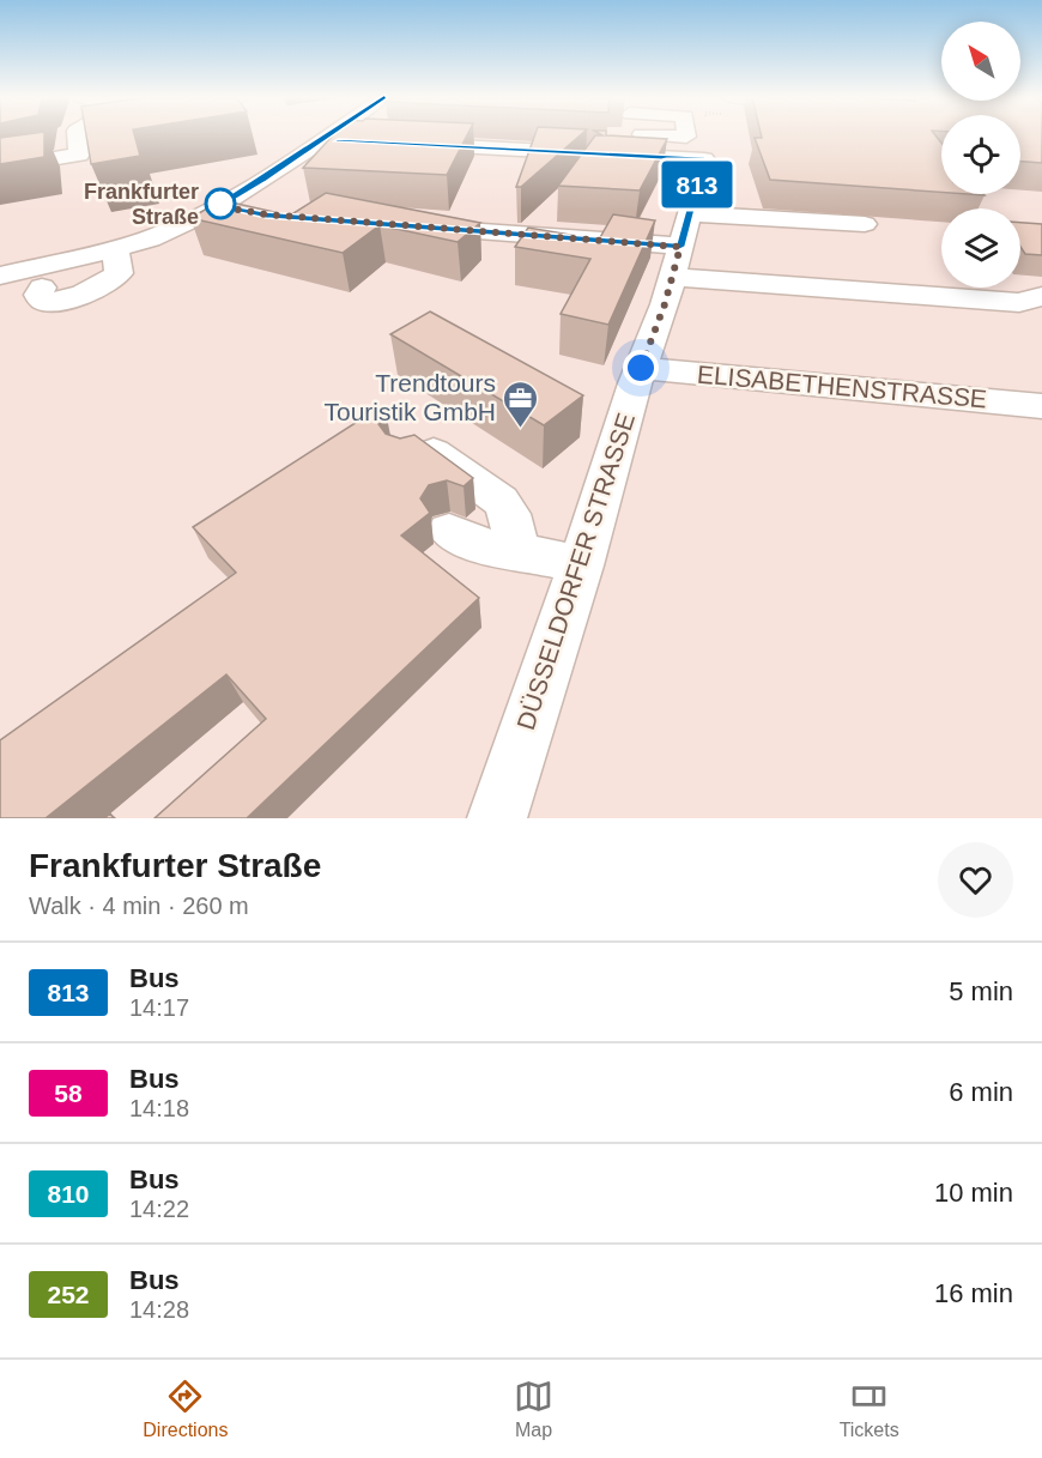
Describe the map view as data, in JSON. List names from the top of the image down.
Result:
{
  "streets": {
    "street": ["ELISABETHENSTRASSE", "DÜSSELDORFER STRASSE"]
  },
  "crossings": [
    ["ELISABETHENSTRASSE", "DÜSSELDORFER STRASSE"]
  ],
  "places": {
    "other": ["Frankfurter Straße"],
    "office": ["Trendtours Touristik GmbH"]
  },
  "lines": ["bus line 813"],
  "north": "top left",
  "page": {
    "on_map": "813",
    "heading": ["Frankfurter Straße", "Walk · 4 min · 260 m"],
    "list": [
      {
        "mark": "813",
        "name": "Bus",
        "note": "14:17",
        "value": "5 min"
      },
      {
        "mark": "58",
        "name": "Bus",
        "note": "14:18",
        "value": "6 min"
      },
      {
        "mark": "810",
        "name": "Bus",
        "note": "14:22",
        "value": "10 min"
      },
      {
        "mark": "252",
        "name": "Bus",
        "note": "14:28",
        "value": "16 min"
      }
    ],
    "tabs": ["Directions", "Map", "Tickets"]
  }
}
